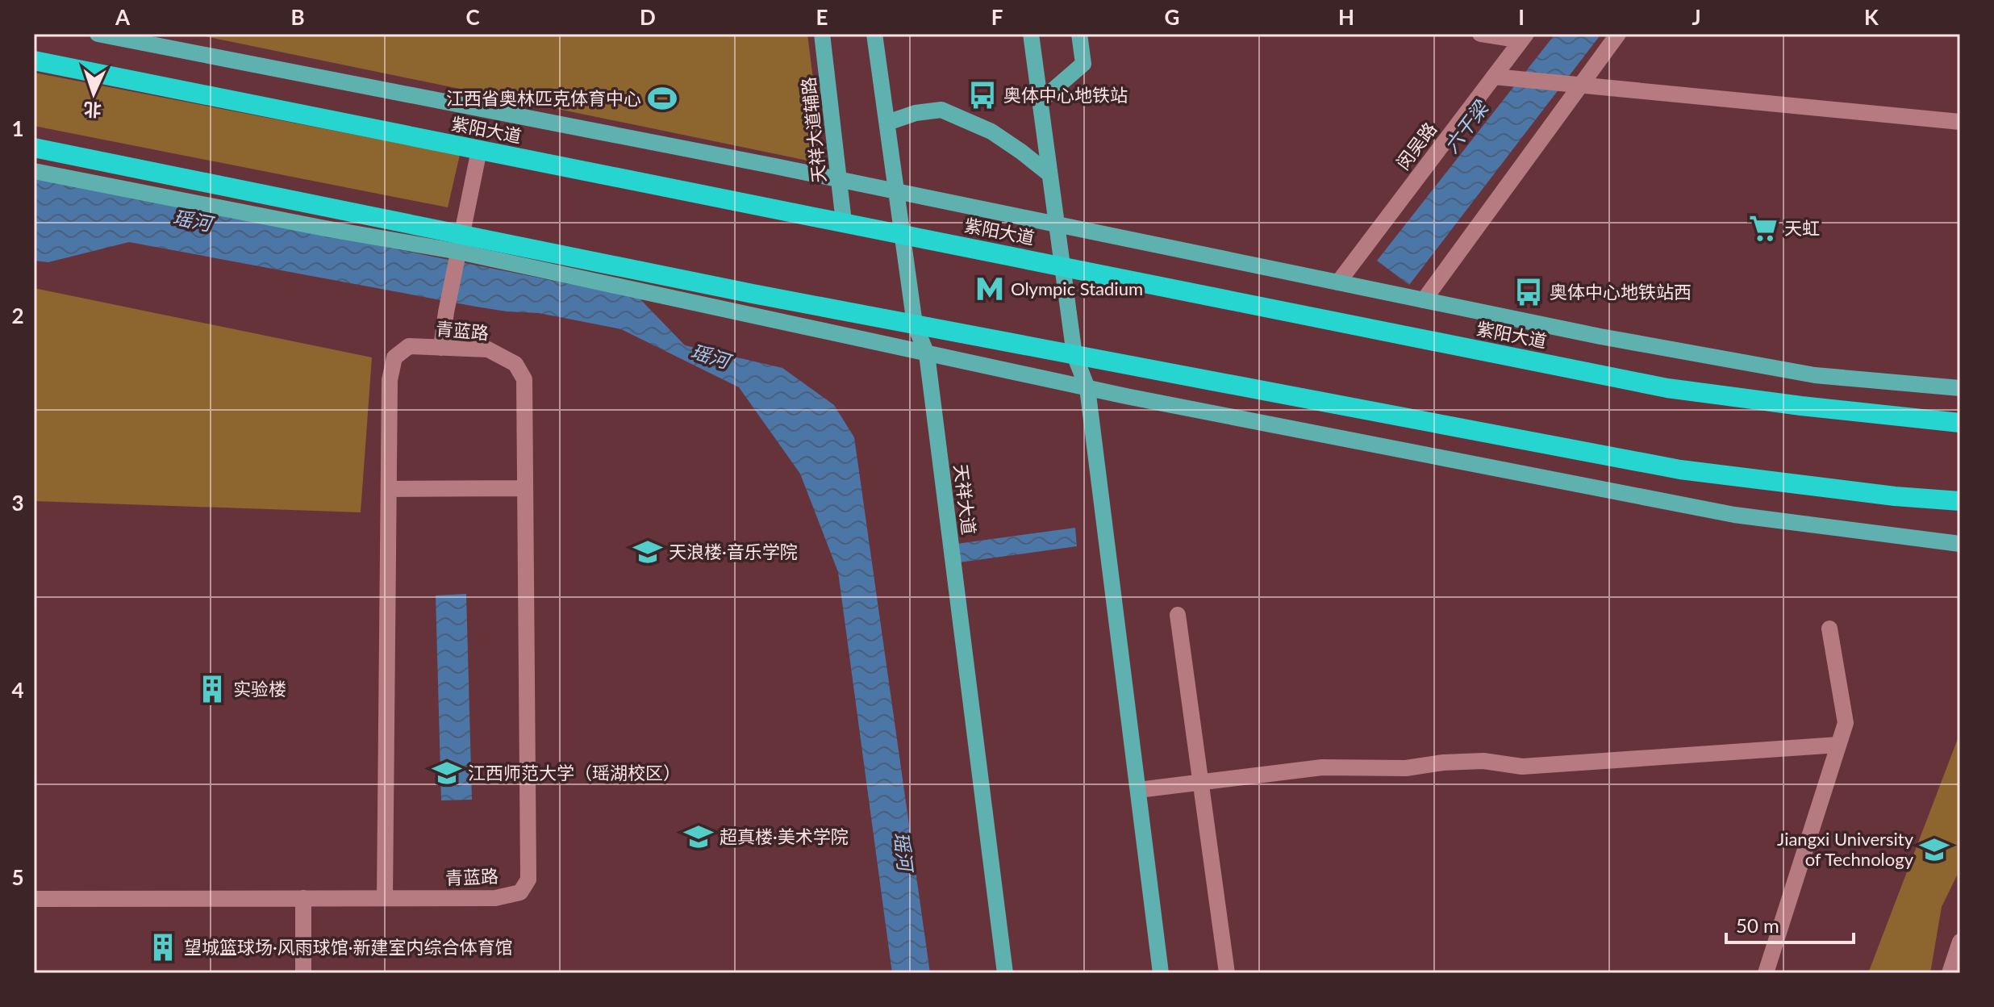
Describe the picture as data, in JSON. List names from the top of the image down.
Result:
{
  "streets": {
    "highway": ["紫阳大道"],
    "main road": ["天祥大道辅路", "天祥大道"],
    "street": ["闵吴路", "青蓝路"]
  },
  "crossings": [
    ["紫阳大道", "天祥大道辅路"],
    ["紫阳大道", "天祥大道"]
  ],
  "water": ["六干梁", "瑶河"],
  "places": {
    "bus stop": ["奥体中心地铁站", "奥体中心地铁站西"],
    "sports": ["江西省奥林匹克体育中心"],
    "supermarket": ["天虹"],
    "metro station": ["Olympic Stadium"],
    "school or university": [
      "天浪楼·音乐学院",
      "江西师范大学（瑶湖校区）",
      "超真楼·美术学院",
      "Jiangxi University of Technology"
    ],
    "building": ["实验楼", "望城篮球场·风雨球馆·新建室内综合体育馆"]
  },
  "scale_bar": "50 m",
  "north": "bottom",
  "grid": {
    "columns": [
      "A",
      "B",
      "C",
      "D",
      "E",
      "F",
      "G",
      "H",
      "I",
      "J",
      "K"
    ],
    "rows": [
      "1",
      "2",
      "3",
      "4",
      "5"
    ]
  }
}
